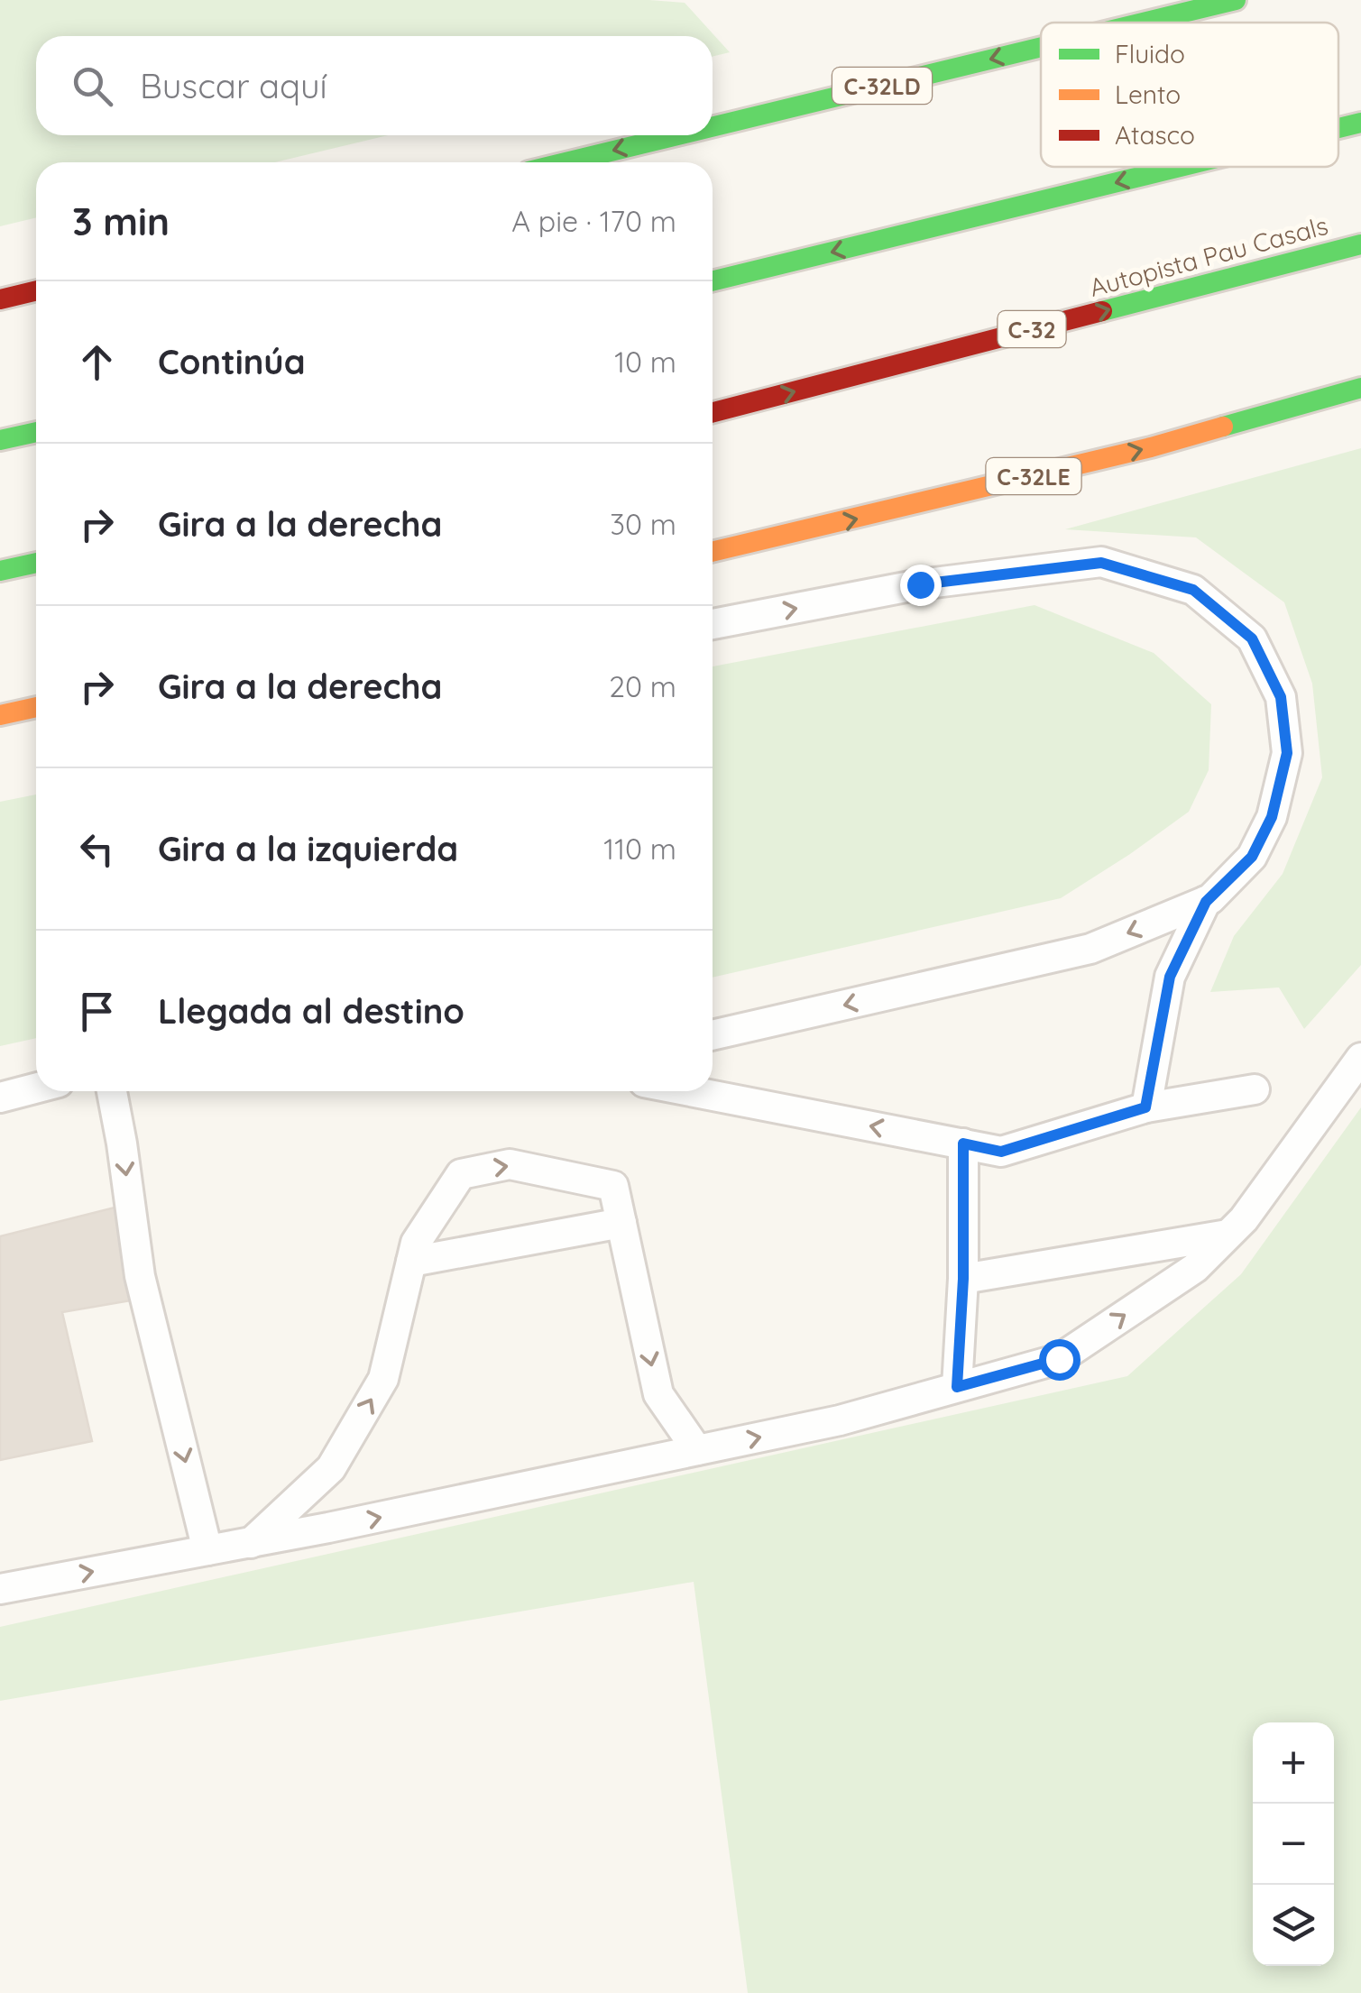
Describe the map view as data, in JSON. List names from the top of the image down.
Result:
{
  "streets": {
    "highway": [
      "C-32LD",
      "Autopista Pau Casals",
      "C-32",
      "C-32LE"
    ]
  },
  "legend": ["Fluido", "Lento", "Atasco"],
  "page": {
    "search": "Buscar aquí",
    "heading": ["3 min", "A pie · 170 m"],
    "list": [
      ["Continúa", "10 m"],
      ["Gira a la derecha", "30 m"],
      ["Gira a la derecha", "20 m"],
      ["Gira a la izquierda", "110 m"],
      "Llegada al destino"
    ],
    "map_buttons": ["+", "−"]
  }
}
